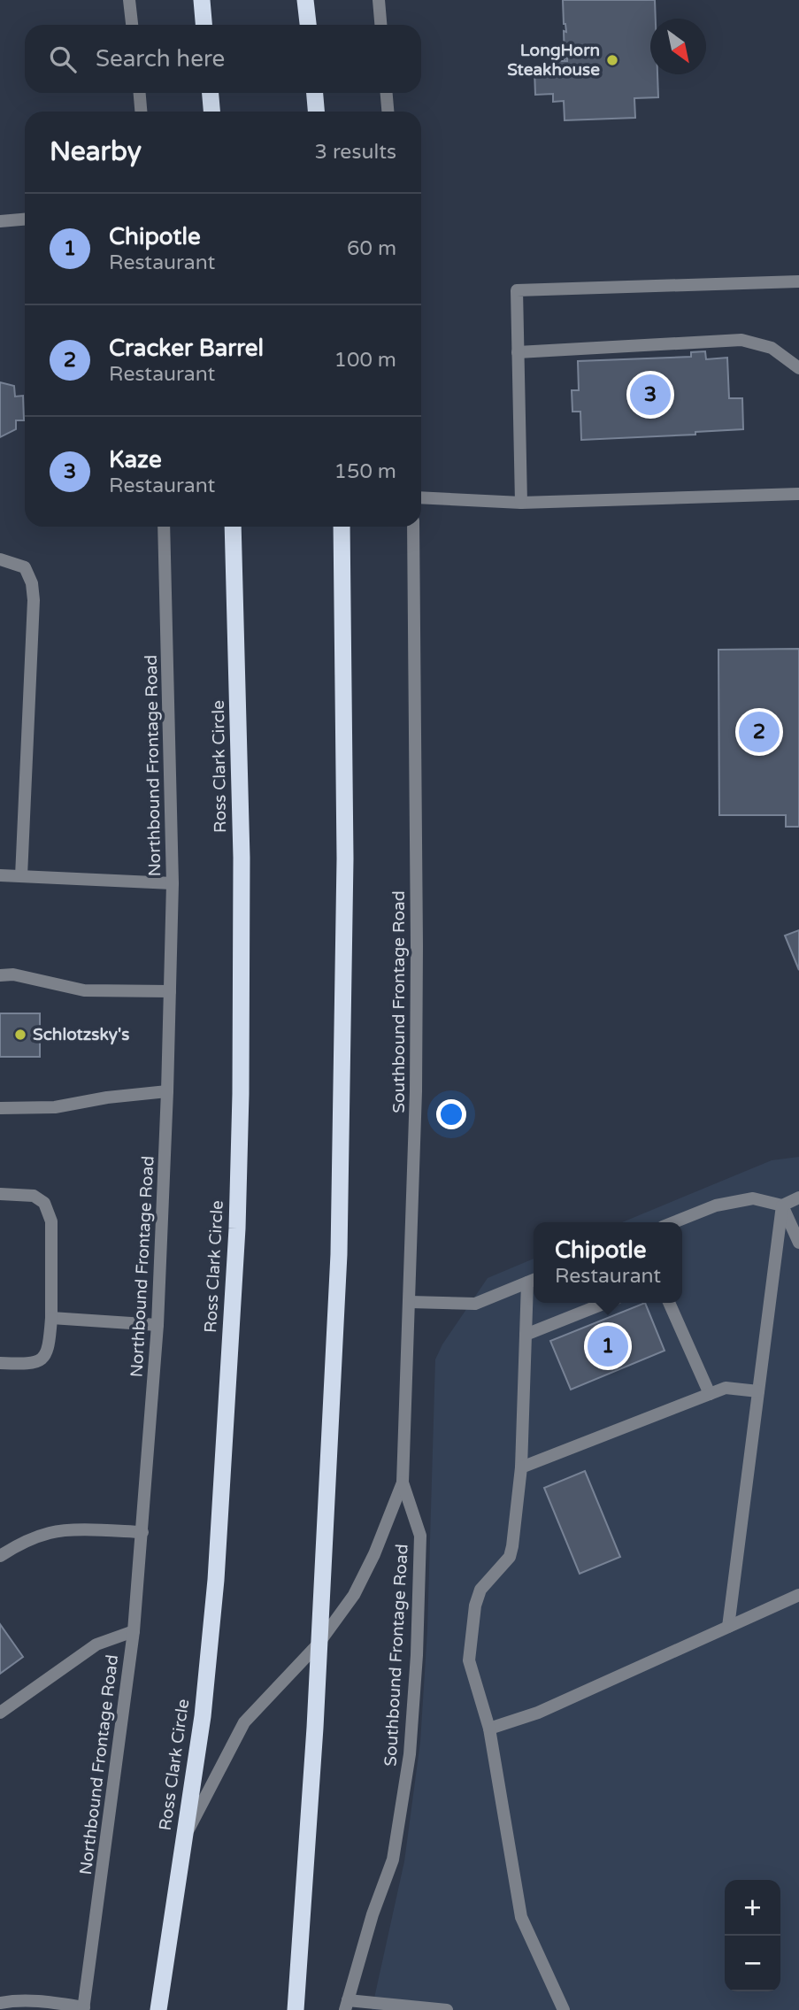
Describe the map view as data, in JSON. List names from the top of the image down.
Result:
{
  "streets": {
    "highway": ["Ross Clark Circle"],
    "street": ["Northbound Frontage Road", "Southbound Frontage Road"]
  },
  "crossings": [
    ["Ross Clark Circle", "Southbound Frontage Road"]
  ],
  "places": ["LongHorn Steakhouse", "Schlotzsky's"],
  "north": "bottom right",
  "page": {
    "search": "Search here",
    "heading": ["Nearby", "3 results"],
    "list": [
      {
        "mark": "1",
        "name": "Chipotle",
        "note": "Restaurant",
        "value": "60 m"
      },
      {
        "mark": "2",
        "name": "Cracker Barrel",
        "note": "Restaurant",
        "value": "100 m"
      },
      {
        "mark": "3",
        "name": "Kaze",
        "note": "Restaurant",
        "value": "150 m"
      }
    ],
    "pins": ["3", "2", "1"],
    "popup": ["Chipotle", "Restaurant"],
    "map_buttons": ["+", "−"]
  }
}
